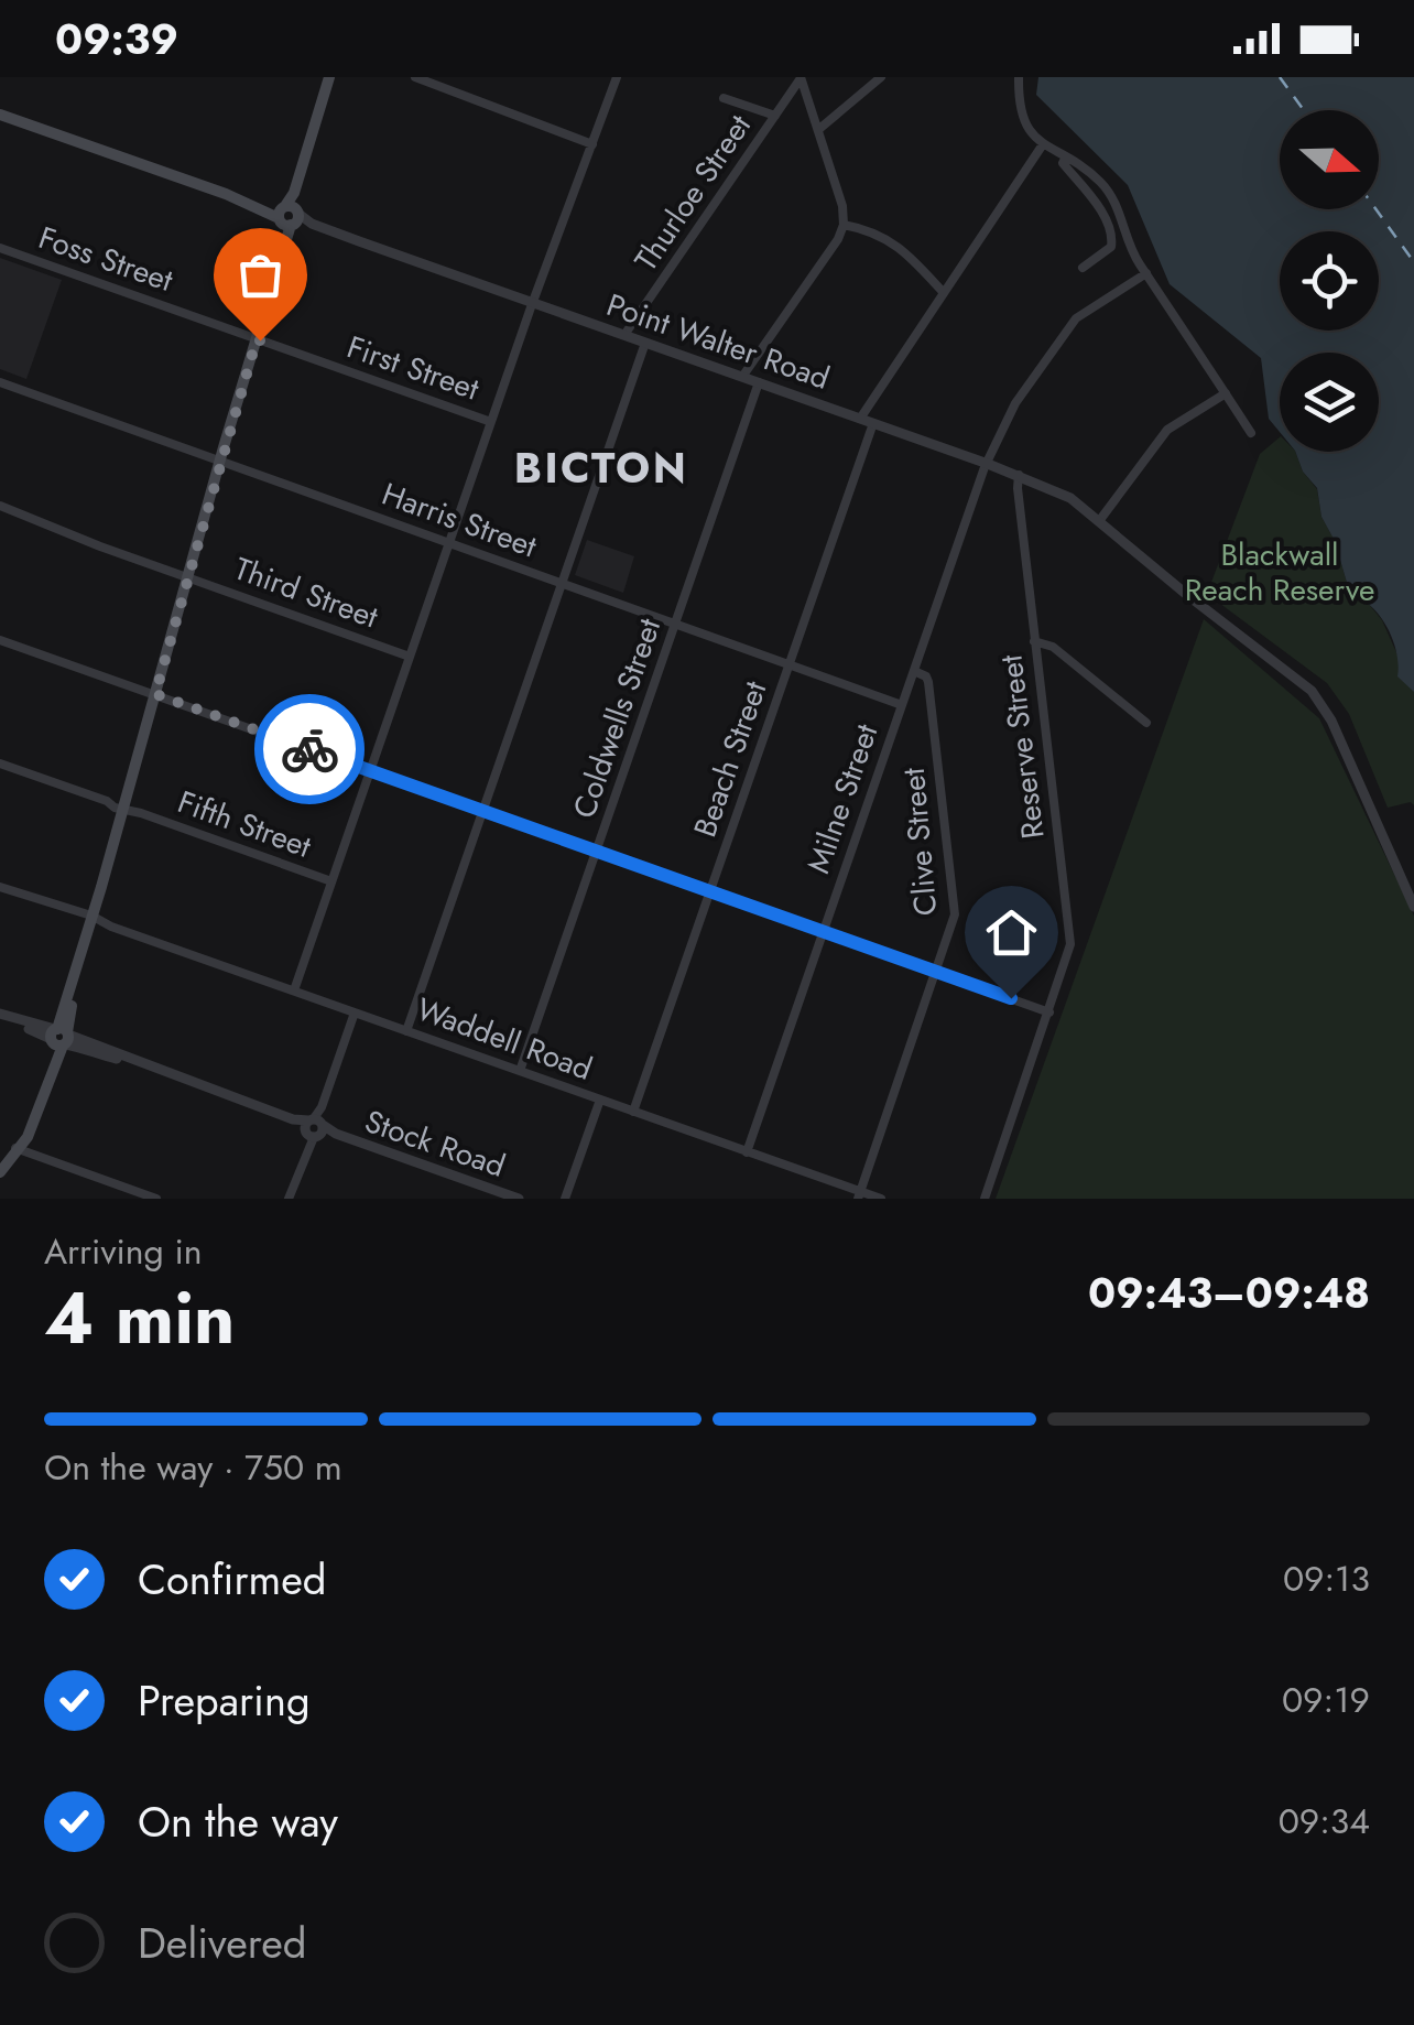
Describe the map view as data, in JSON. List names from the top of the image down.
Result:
{
  "streets": {
    "main road": ["Point Walter Road"],
    "street": [
      "Thurloe Street",
      "Foss Street",
      "First Street",
      "Harris Street",
      "Third Street",
      "Coldwells Street",
      "Reserve Street",
      "Beach Street",
      "Milne Street",
      "Fifth Street",
      "Clive Street",
      "Waddell Road",
      "Stock Road"
    ]
  },
  "crossings": [
    ["Thurloe Street", "Point Walter Road"],
    ["Foss Street", "First Street"],
    ["Point Walter Road", "Coldwells Street"],
    ["Point Walter Road", "Reserve Street"],
    ["Point Walter Road", "Beach Street"],
    ["Point Walter Road", "Milne Street"],
    ["Harris Street", "Coldwells Street"],
    ["Harris Street", "Beach Street"],
    ["Harris Street", "Milne Street"],
    ["Coldwells Street", "Waddell Road"],
    ["Beach Street", "Waddell Road"],
    ["Milne Street", "Clive Street"],
    ["Milne Street", "Waddell Road"],
    ["Clive Street", "Waddell Road"]
  ],
  "districts": ["BICTON"],
  "parks": ["Blackwall Reach Reserve"],
  "north": "right",
  "page": {
    "status": "09:39",
    "heading": ["4 min", "Arriving in", "09:43–09:48"],
    "bar": "On the way · 750 m",
    "list": [
      ["Confirmed", "09:13"],
      ["Preparing", "09:19"],
      ["On the way", "09:34"],
      "Delivered"
    ]
  }
}
